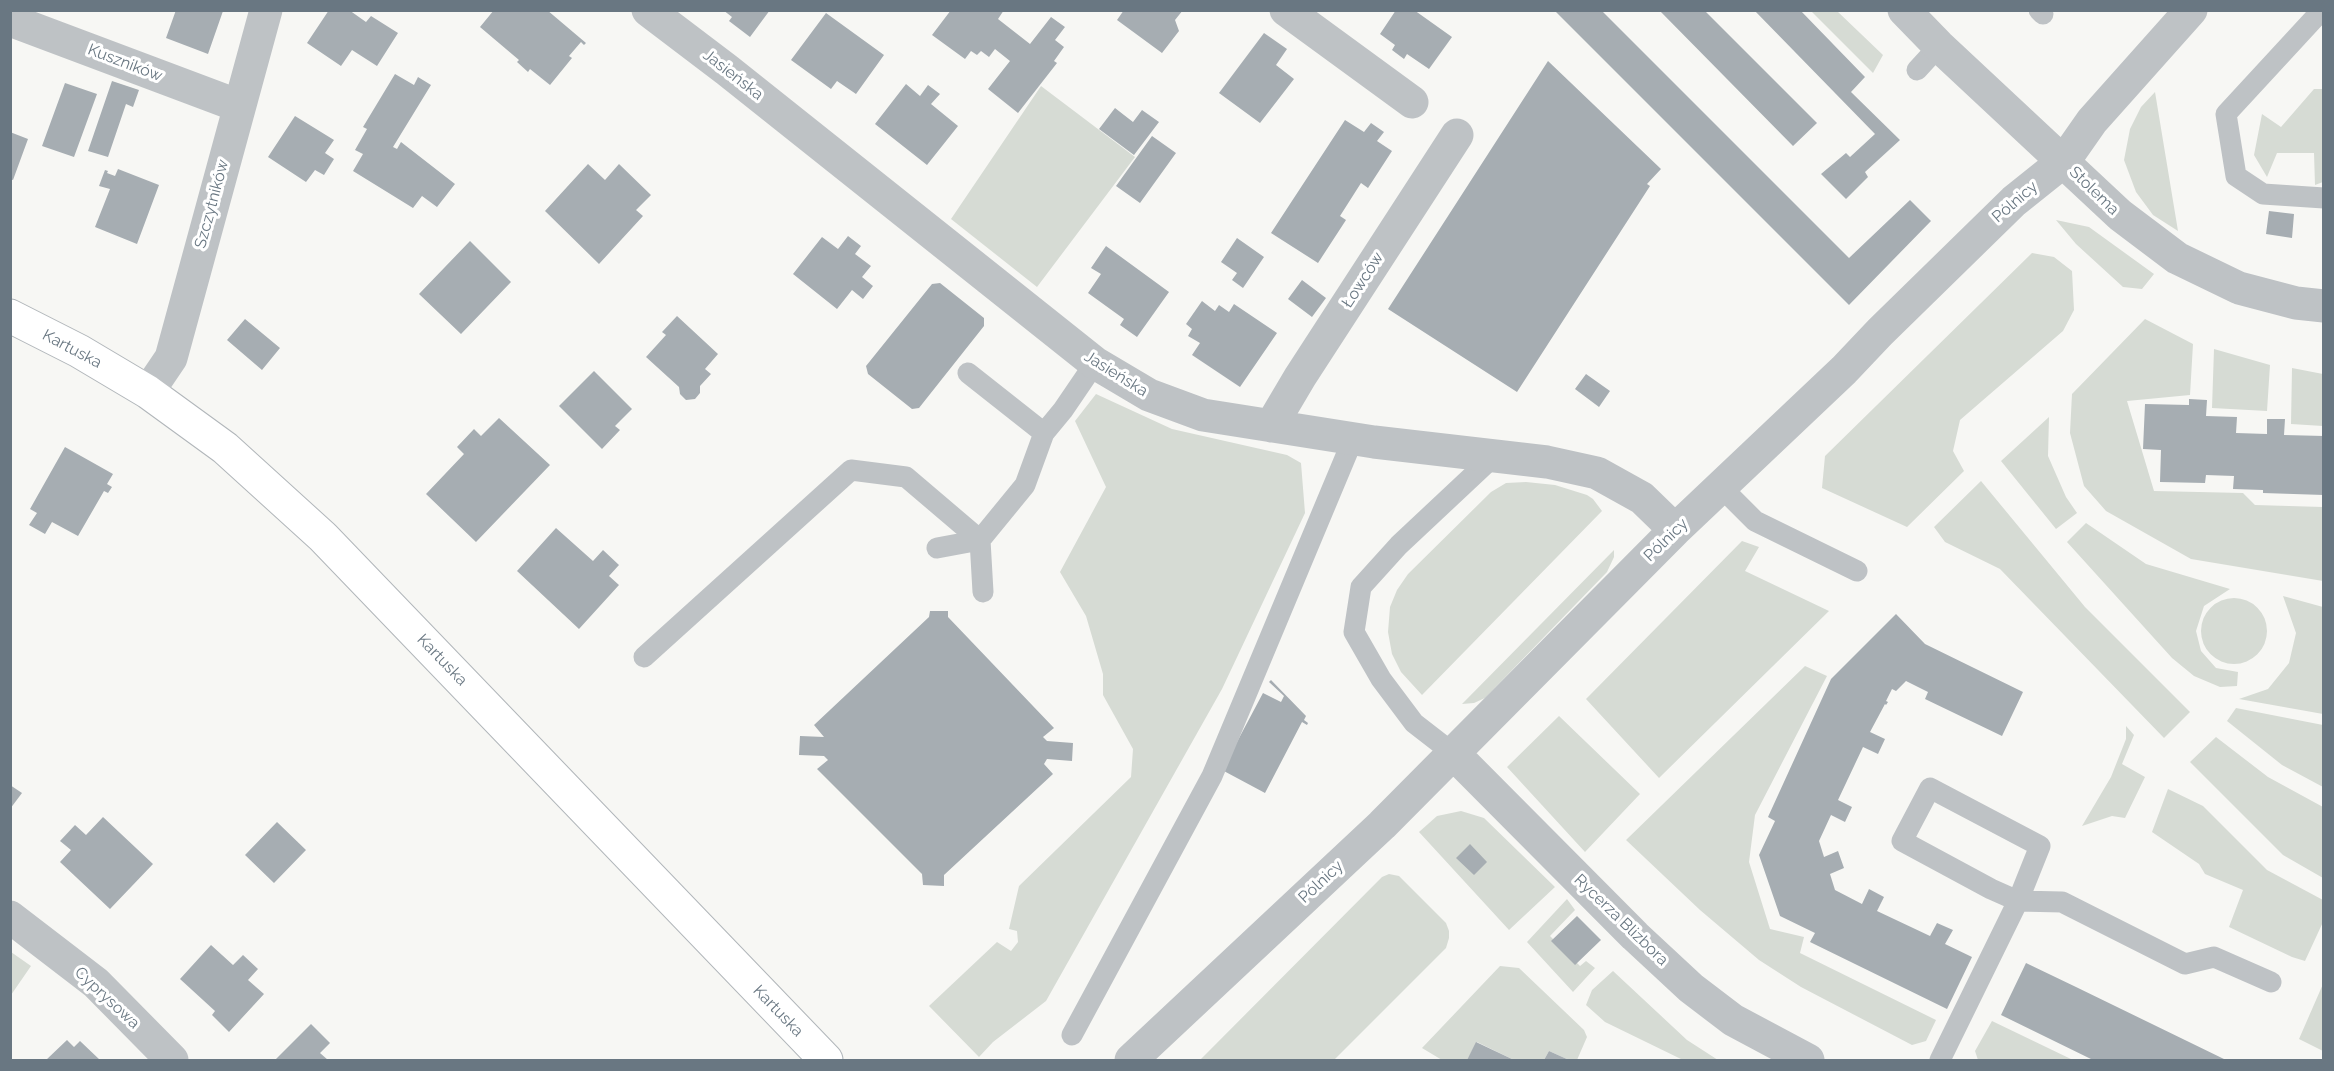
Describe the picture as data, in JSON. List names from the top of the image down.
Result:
{
  "streets": {
    "street": [
      "Kuszników",
      "Jasieńska",
      "Stolema",
      "Pólnicy",
      "Szczytników",
      "Łowców",
      "Kartuska",
      "Rycerza Blizbora",
      "Cyprysowa"
    ]
  },
  "crossings": [
    ["Kuszników", "Szczytników"],
    ["Jasieńska", "Pólnicy"],
    ["Jasieńska", "Łowców"],
    ["Stolema", "Pólnicy"],
    ["Pólnicy", "Rycerza Blizbora"],
    ["Szczytników", "Kartuska"]
  ]
}
